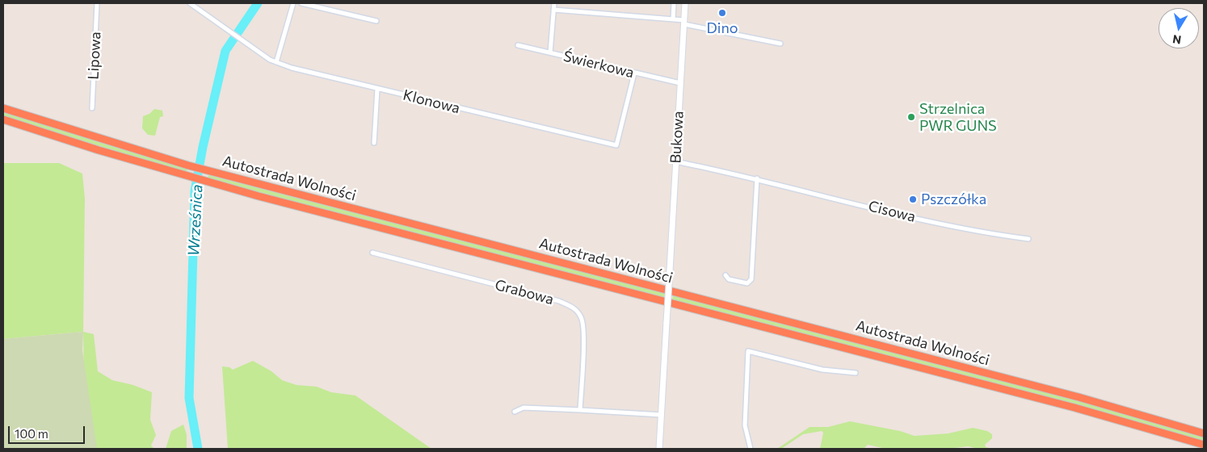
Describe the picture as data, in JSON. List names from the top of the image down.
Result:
{
  "streets": {
    "highway": ["Autostrada Wolności"],
    "main road": ["Bukowa"],
    "street": [
      "Lipowa",
      "Świerkowa",
      "Klonowa",
      "Cisowa",
      "Grabowa"
    ]
  },
  "crossings": [
    ["Świerkowa", "Klonowa"],
    ["Świerkowa", "Bukowa"],
    ["Bukowa", "Cisowa"]
  ],
  "water": ["Wrześnica"],
  "places": ["Dino", "Strzelnica PWR GUNS", "Pszczółka"],
  "scale_bar": "100 m",
  "north": "bottom"
}
